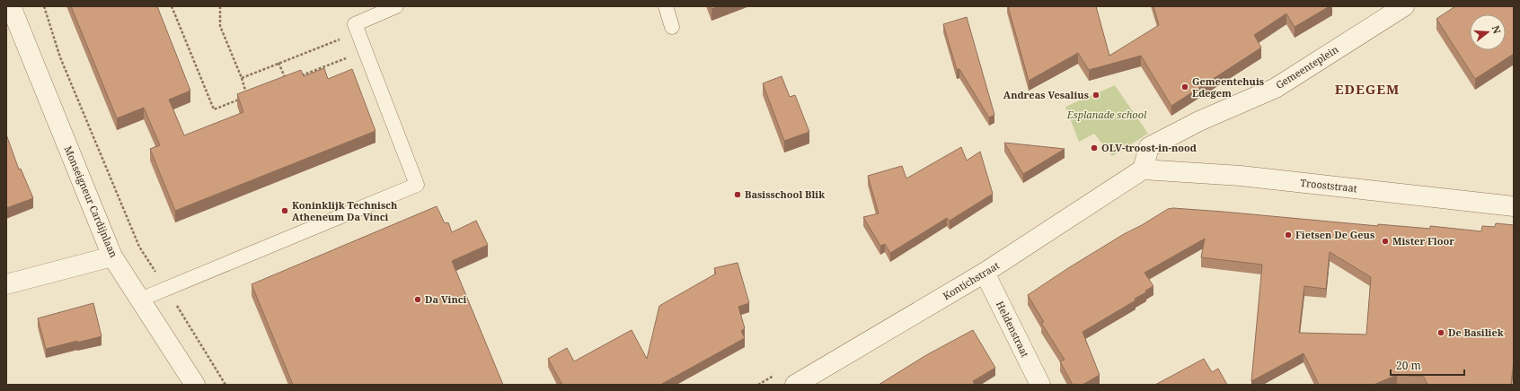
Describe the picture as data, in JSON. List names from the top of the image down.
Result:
{
  "streets": {
    "street": [
      "Gemeenteplein",
      "Trooststraat",
      "Monseigneur Cardijnlaan",
      "Kontichstraat",
      "Heldenstraat"
    ]
  },
  "crossings": [
    ["Gemeenteplein", "Trooststraat"],
    ["Gemeenteplein", "Kontichstraat"],
    ["Trooststraat", "Kontichstraat"],
    ["Kontichstraat", "Heldenstraat"]
  ],
  "districts": ["EDEGEM"],
  "parks": ["Esplanade school"],
  "places": [
    "Gemeentehuis Edegem",
    "Andreas Vesalius",
    "OLV-troost-in-nood",
    "Basisschool Blik",
    "Koninklijk Technisch Atheneum Da Vinci",
    "Fietsen De Geus",
    "Mister Floor",
    "Da Vinci",
    "De Basiliek"
  ],
  "scale_bar": "20 m",
  "north": "right"
}
